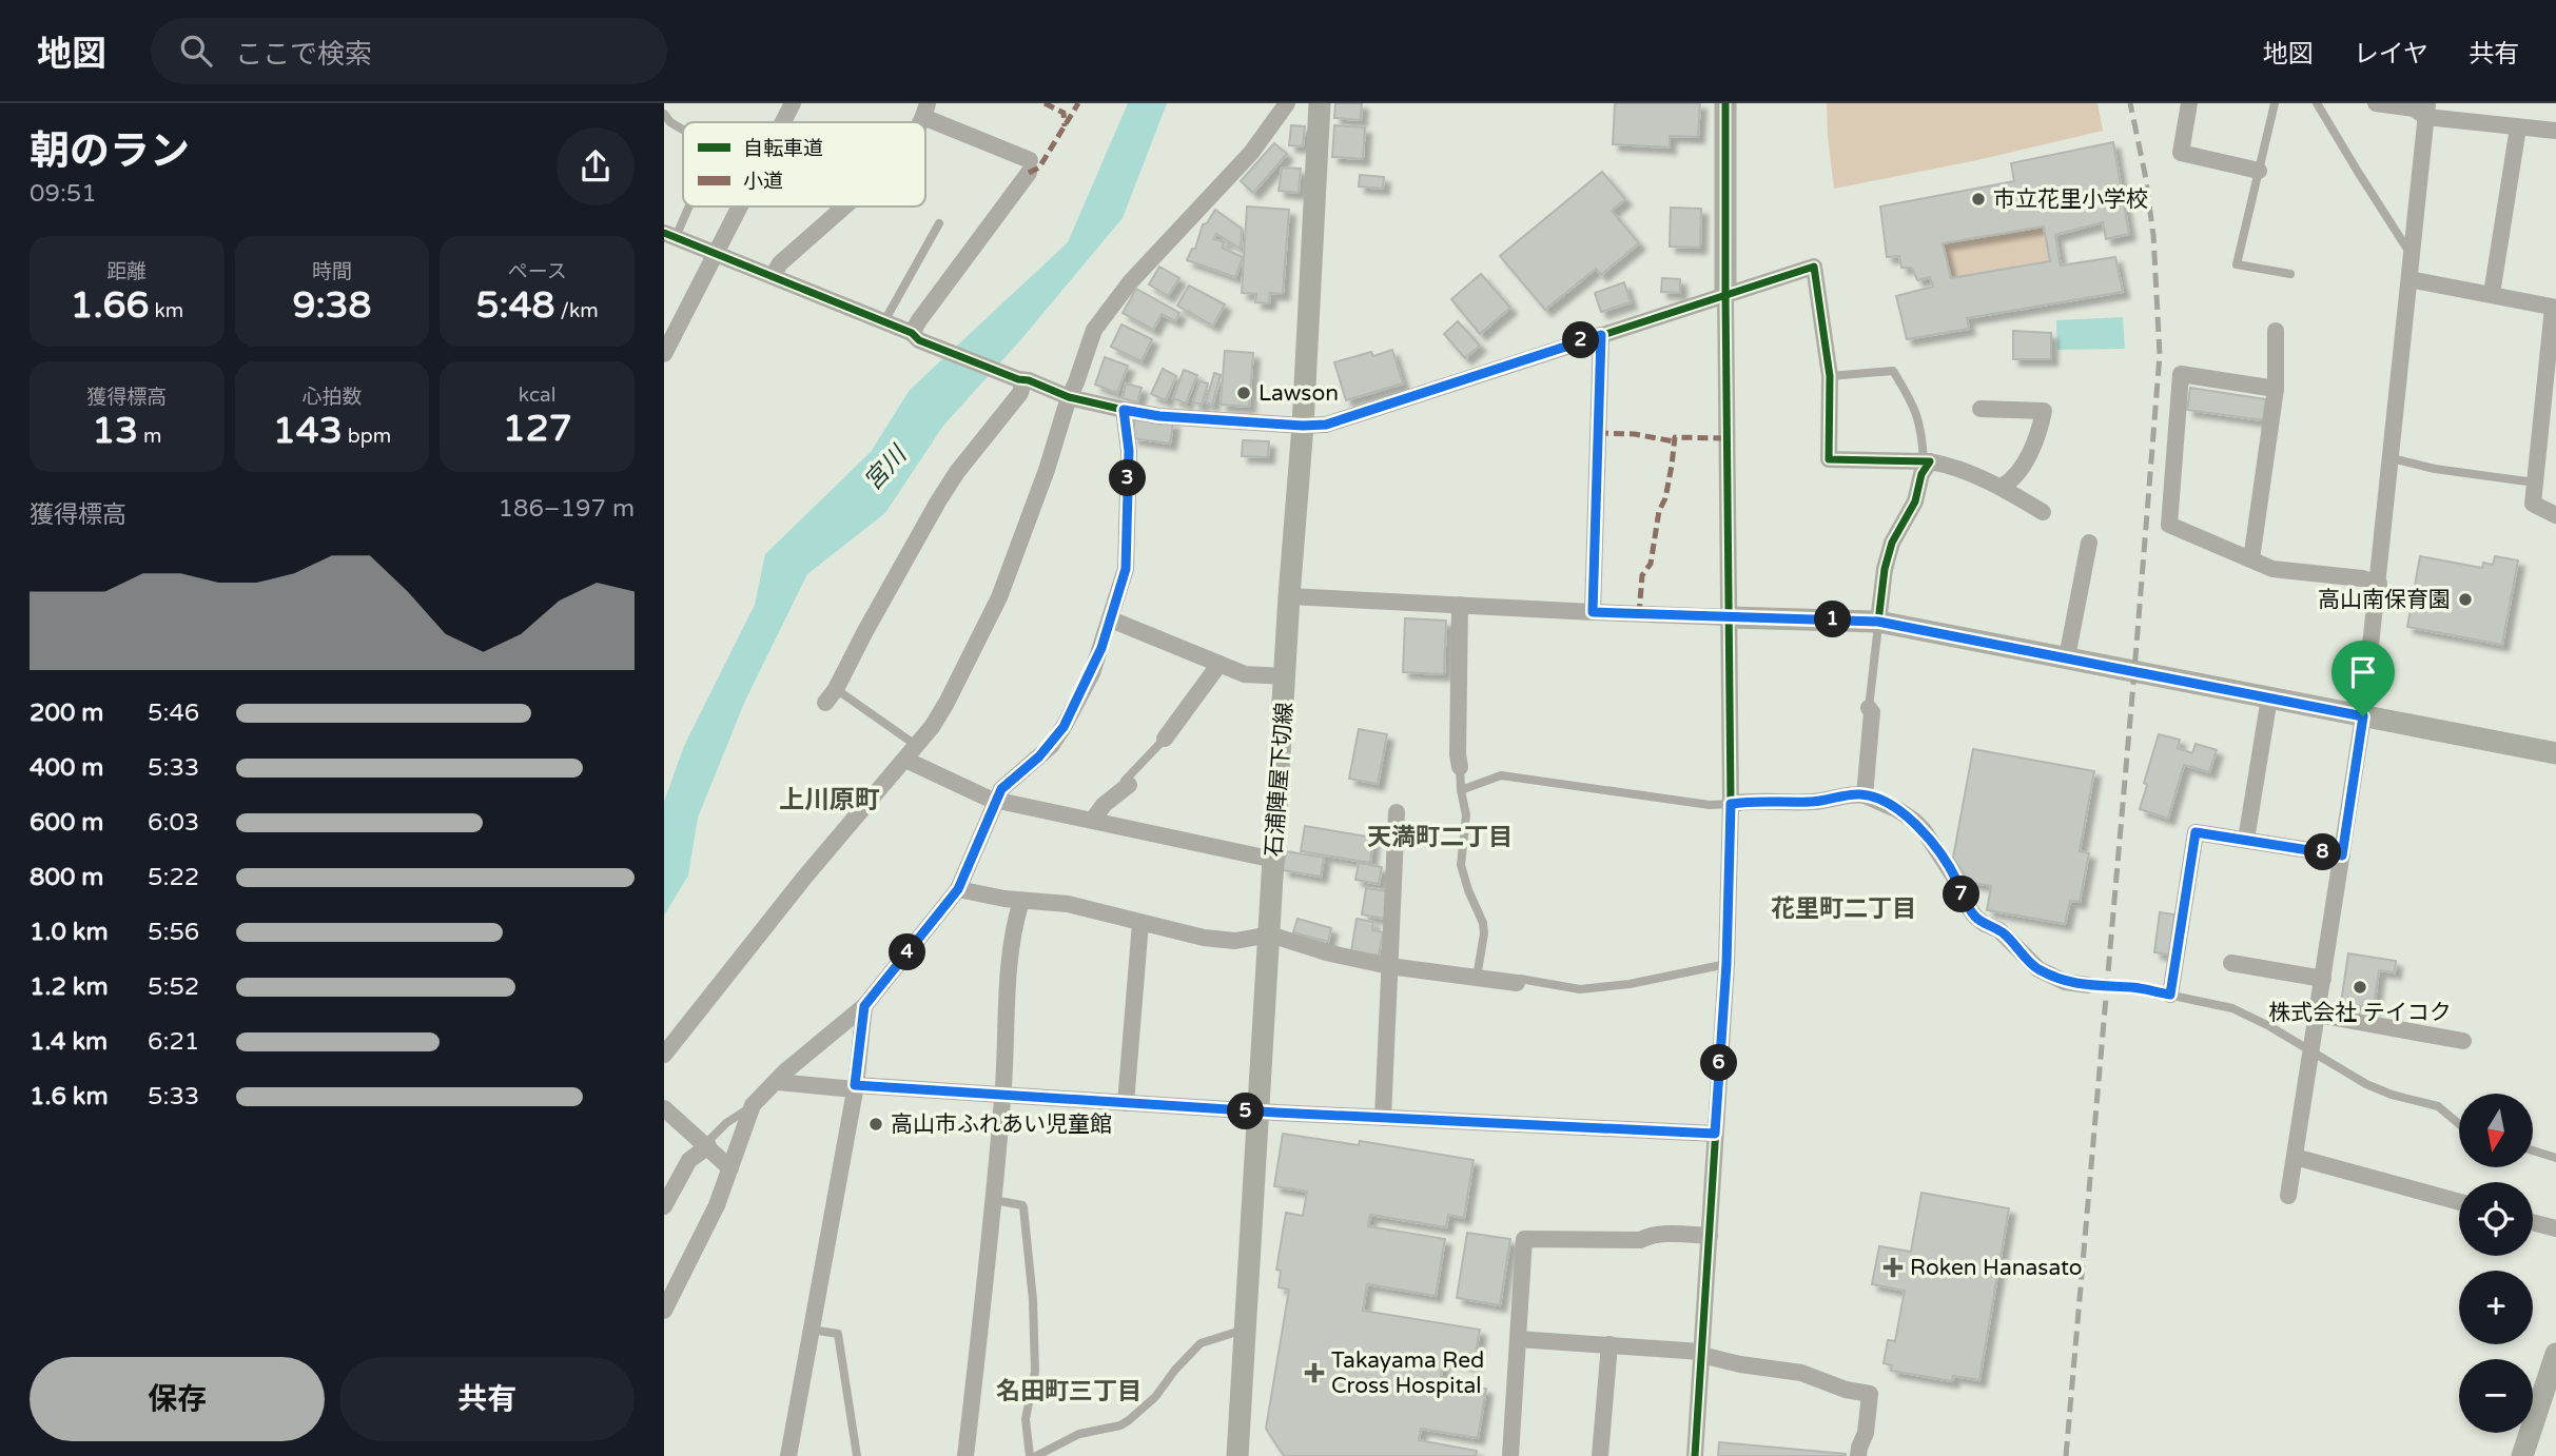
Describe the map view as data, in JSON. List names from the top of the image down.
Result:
{
  "streets": {
    "main road": ["石浦陣屋下切線"]
  },
  "districts": [
    "上川原町",
    "天満町二丁目",
    "花里町二丁目",
    "名田町三丁目"
  ],
  "water": ["宮川"],
  "places": {
    "other": [
      "市立花里小学校",
      "Lawson",
      "高山南保育園",
      "株式会社 テイコク",
      "高山市ふれあい児童館"
    ],
    "health": ["Roken Hanasato", "Takayama Red Cross Hospital"]
  },
  "legend": ["自転車道", "小道"],
  "north": "bottom",
  "page": {
    "header": "地図",
    "search": "ここで検索",
    "nav": ["地図", "レイヤ", "共有"],
    "heading": ["朝のラン", "09:51"],
    "stats": [
      ["距離", "1.66 km"],
      ["時間", "9:38"],
      ["ペース", "5:48 /km"],
      ["獲得標高", "13 m"],
      ["心拍数", "143 bpm"],
      ["kcal", "127"]
    ],
    "pins": [
      "2",
      "3",
      "1",
      "8",
      "7",
      "4",
      "6",
      "5"
    ],
    "chart": ["獲得標高", "186–197 m"],
    "list": [
      {
        "name": "200 m",
        "note": "5:46"
      },
      {
        "name": "400 m",
        "note": "5:33"
      },
      {
        "name": "600 m",
        "note": "6:03"
      },
      {
        "name": "800 m",
        "note": "5:22"
      },
      {
        "name": "1.0 km",
        "note": "5:56"
      },
      {
        "name": "1.2 km",
        "note": "5:52"
      },
      {
        "name": "1.4 km",
        "note": "6:21"
      },
      {
        "name": "1.6 km",
        "note": "5:33"
      }
    ],
    "map_buttons": ["+", "−"],
    "buttons": ["保存", "共有"]
  }
}
